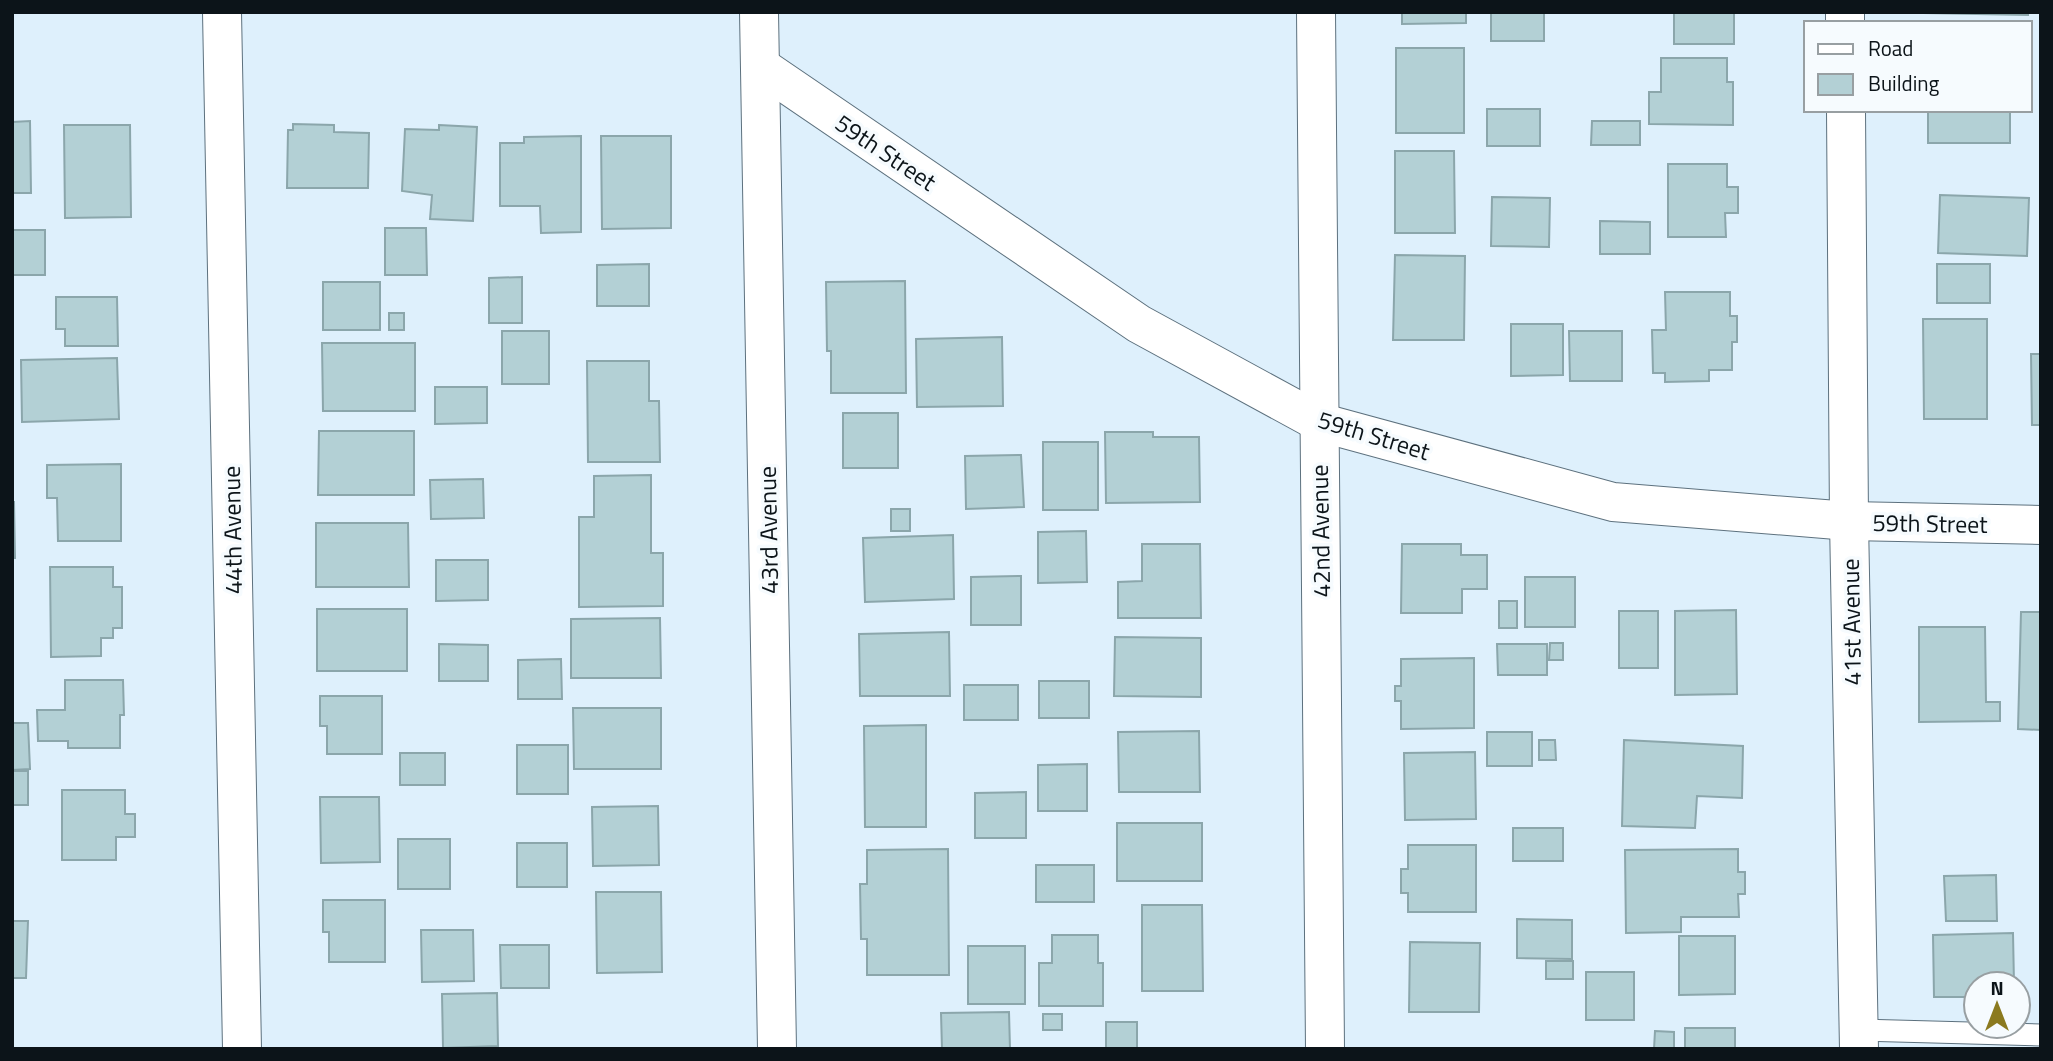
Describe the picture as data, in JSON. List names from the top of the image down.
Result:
{
  "streets": {
    "street": [
      "59th Street",
      "44th Avenue",
      "43rd Avenue",
      "42nd Avenue",
      "41st Avenue"
    ]
  },
  "crossings": [
    ["59th Street", "43rd Avenue"],
    ["59th Street", "42nd Avenue"],
    ["59th Street", "41st Avenue"]
  ],
  "legend": ["Road", "Building"],
  "north": "top"
}
